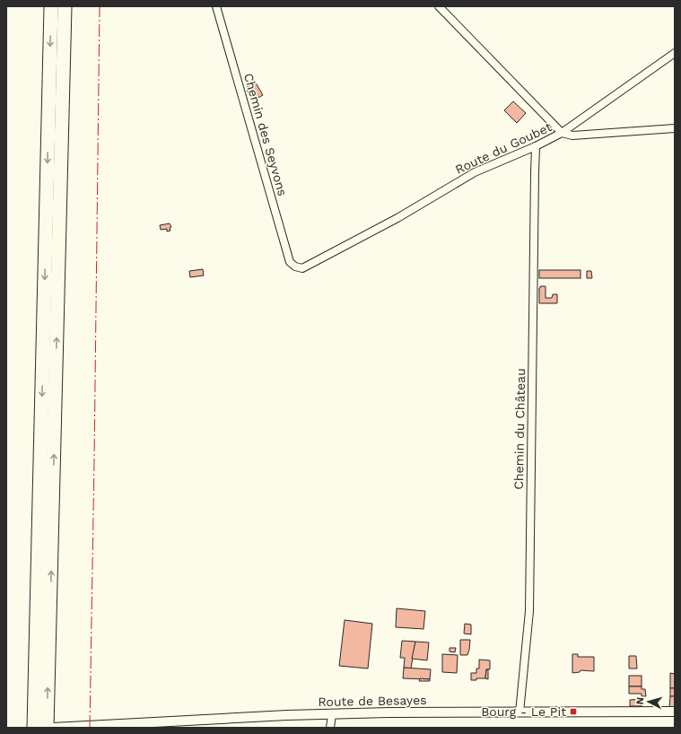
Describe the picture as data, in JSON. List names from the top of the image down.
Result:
{
  "streets": {
    "street": [
      "Chemin des Seyvons",
      "Route du Goubet",
      "Chemin du Château",
      "Route de Besayes"
    ]
  },
  "crossings": [
    ["Chemin des Seyvons", "Route du Goubet"],
    ["Route du Goubet", "Chemin du Château"],
    ["Chemin du Château", "Route de Besayes"]
  ],
  "places": {
    "transit": ["Bourg - Le Pit"]
  },
  "north": "left"
}
